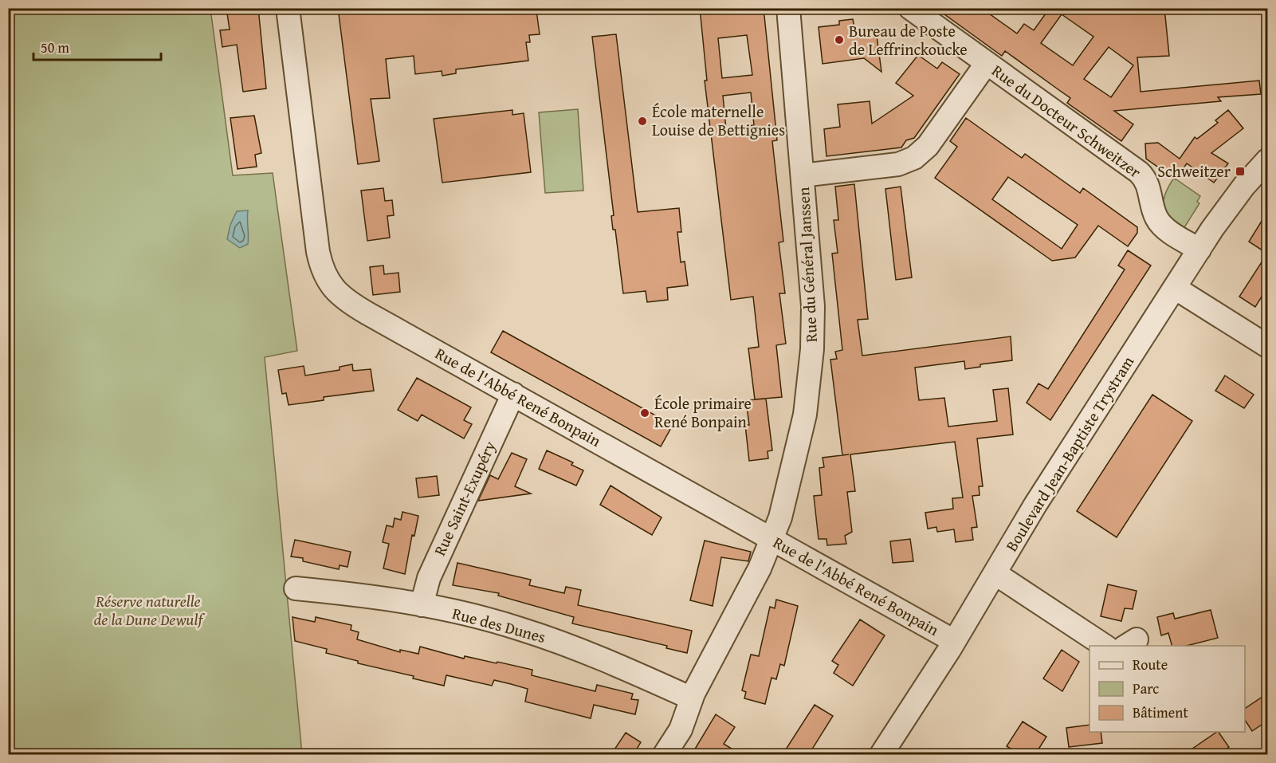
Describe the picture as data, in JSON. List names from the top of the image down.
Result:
{
  "streets": {
    "street": [
      "Rue du Docteur Schweitzer",
      "Rue du Général Janssen",
      "Rue de l'Abbé René Bonpain",
      "Boulevard Jean-Baptiste Trystram",
      "Rue Saint-Exupéry",
      "Rue des Dunes"
    ]
  },
  "crossings": [
    ["Rue du Docteur Schweitzer", "Boulevard Jean-Baptiste Trystram"],
    ["Rue du Général Janssen", "Rue de l'Abbé René Bonpain"],
    ["Rue du Général Janssen", "Rue des Dunes"],
    ["Rue de l'Abbé René Bonpain", "Boulevard Jean-Baptiste Trystram"],
    ["Rue de l'Abbé René Bonpain", "Rue Saint-Exupéry"],
    ["Rue Saint-Exupéry", "Rue des Dunes"]
  ],
  "parks": ["Réserve naturelle de la Dune Dewulf"],
  "places": {
    "other": ["Bureau de Poste de Leffrinckoucke", "École maternelle Louise de Bettignies", "École primaire René Bonpain"],
    "transit": ["Schweitzer"]
  },
  "legend": ["Route", "Parc", "Bâtiment"],
  "scale_bar": "50 m"
}
